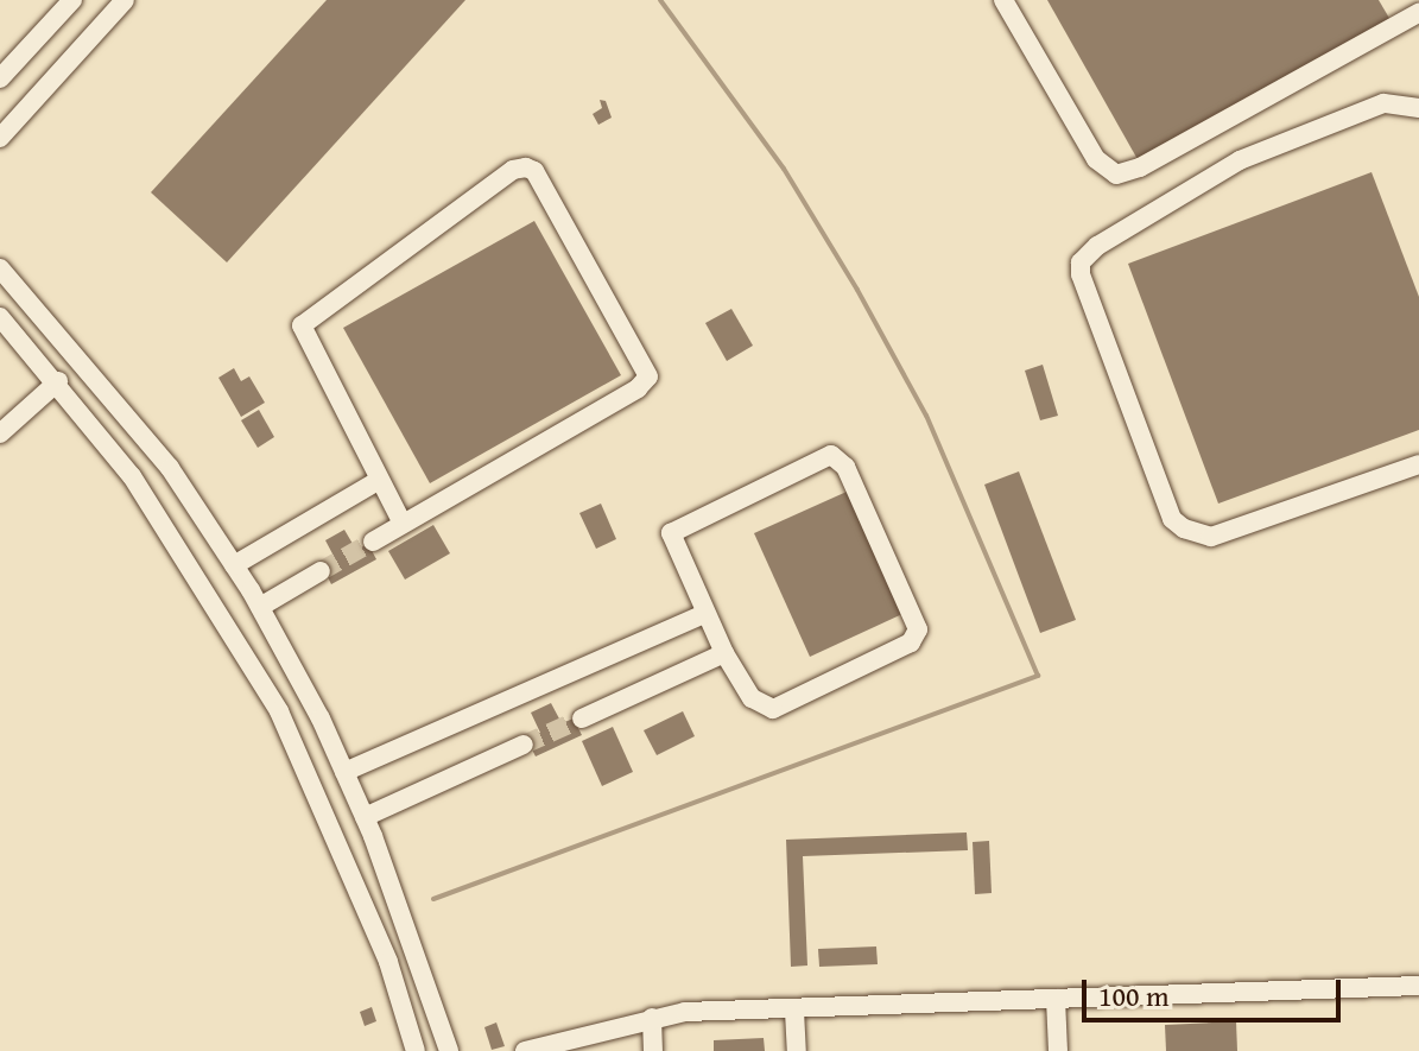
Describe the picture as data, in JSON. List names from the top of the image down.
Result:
{
  "scale_bar": "100 m"
}
